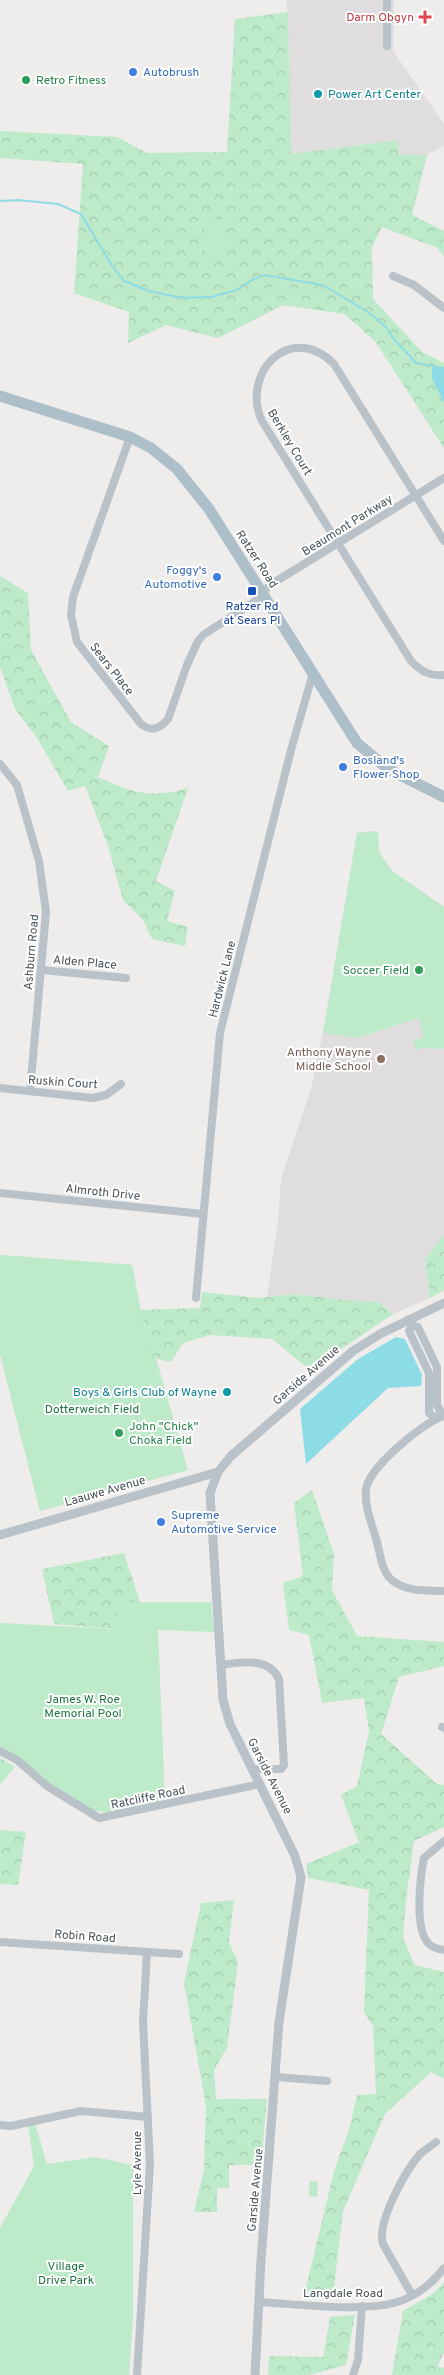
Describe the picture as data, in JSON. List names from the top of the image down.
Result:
{
  "streets": {
    "main road": ["Ratzer Road"],
    "street": [
      "Berkley Court",
      "Beaumont Parkway",
      "Sears Place",
      "Ashburn Road",
      "Alden Place",
      "Hardwick Lane",
      "Ruskin Court",
      "Almroth Drive",
      "Garside Avenue",
      "Laauwe Avenue",
      "Ratcliffe Road",
      "Robin Road",
      "Lyle Avenue",
      "Langdale Road"
    ]
  },
  "crossings": [
    ["Berkley Court", "Beaumont Parkway"],
    ["Beaumont Parkway", "Ratzer Road"],
    ["Beaumont Parkway", "Sears Place"],
    ["Ratzer Road", "Sears Place"],
    ["Ratzer Road", "Hardwick Lane"],
    ["Ashburn Road", "Alden Place"],
    ["Ashburn Road", "Ruskin Court"],
    ["Hardwick Lane", "Almroth Drive"],
    ["Garside Avenue", "Laauwe Avenue"],
    ["Garside Avenue", "Ratcliffe Road"],
    ["Garside Avenue", "Langdale Road"],
    ["Robin Road", "Lyle Avenue"]
  ],
  "parks": ["Dotterweich Field", "James W. Roe Memorial Pool", "Village Drive Park"],
  "places": {
    "health": ["Darm Obgyn"],
    "other": [
      "Autobrush",
      "Retro Fitness",
      "Power Art Center",
      "Foggy's Automotive",
      "Bosland's Flower Shop",
      "Soccer Field",
      "Anthony Wayne Middle School",
      "Boys & Girls Club of Wayne",
      "John \"Chick\" Choka Field",
      "Supreme Automotive Service"
    ],
    "transit": ["Ratzer Rd at Sears Pl"]
  }
}
